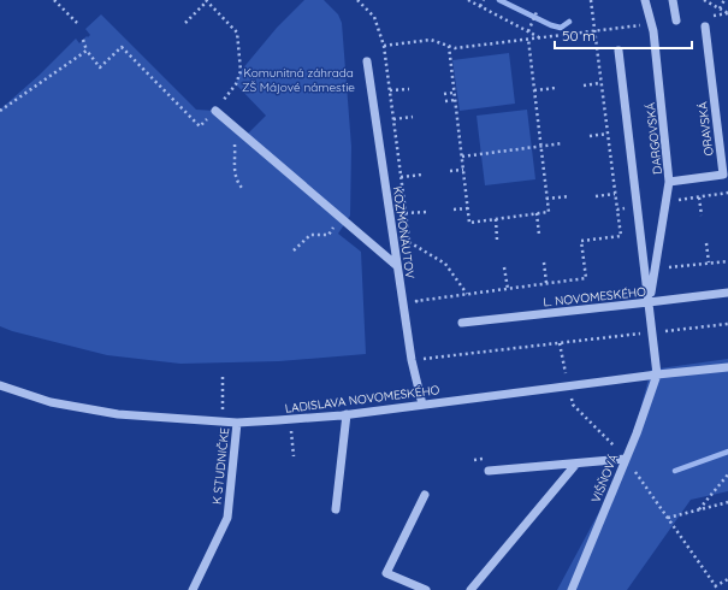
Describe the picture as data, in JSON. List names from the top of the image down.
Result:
{
  "streets": {
    "street": [
      "ORAVSKÁ",
      "DARGOVSKÁ",
      "KOZMONAUTOV",
      "L. NOVOMESKÉHO",
      "LADISLAVA NOVOMESKÉHO",
      "K STUDNIČKE",
      "VIŠŇOVÁ"
    ]
  },
  "crossings": [
    ["ORAVSKÁ", "DARGOVSKÁ"],
    ["DARGOVSKÁ", "L. NOVOMESKÉHO"],
    ["DARGOVSKÁ", "LADISLAVA NOVOMESKÉHO"],
    ["DARGOVSKÁ", "VIŠŇOVÁ"],
    ["KOZMONAUTOV", "LADISLAVA NOVOMESKÉHO"],
    ["LADISLAVA NOVOMESKÉHO", "K STUDNIČKE"],
    ["LADISLAVA NOVOMESKÉHO", "VIŠŇOVÁ"]
  ],
  "parks": ["Komunitná záhrada ZŠ Májové námestie"],
  "scale_bar": "50 m"
}
